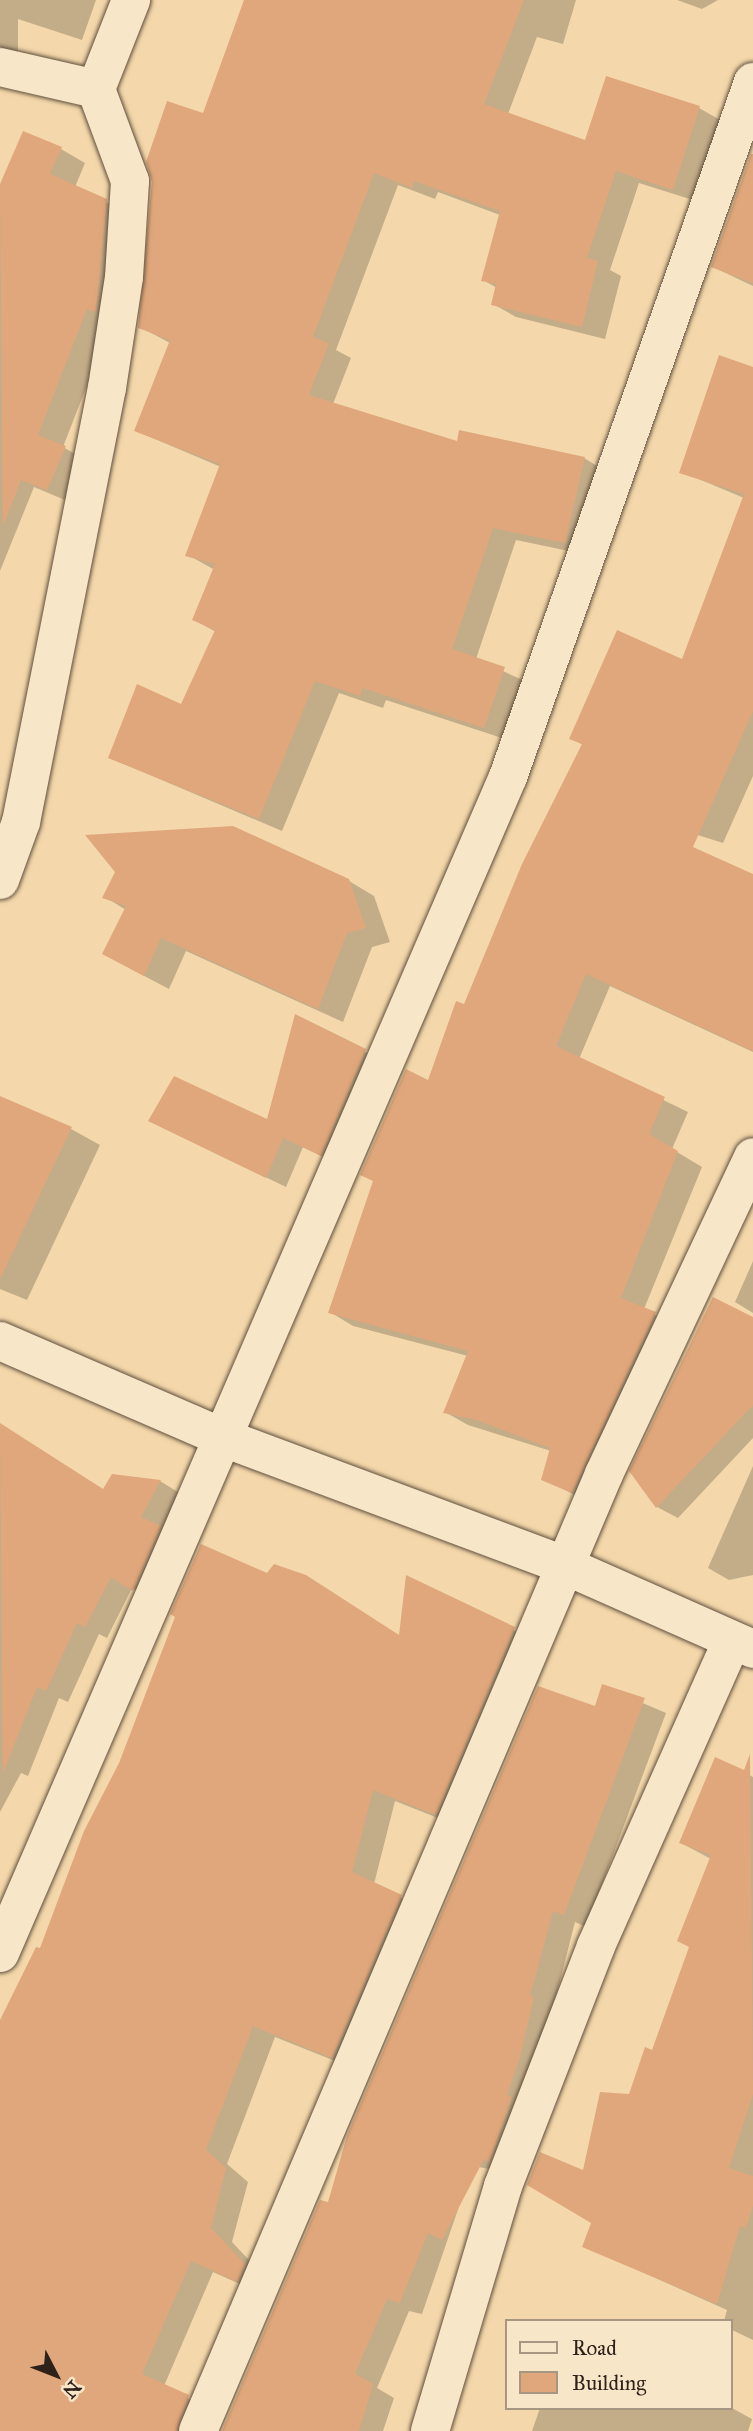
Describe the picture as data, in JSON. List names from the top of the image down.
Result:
{
  "legend": ["Road", "Building"],
  "north": "bottom right"
}
